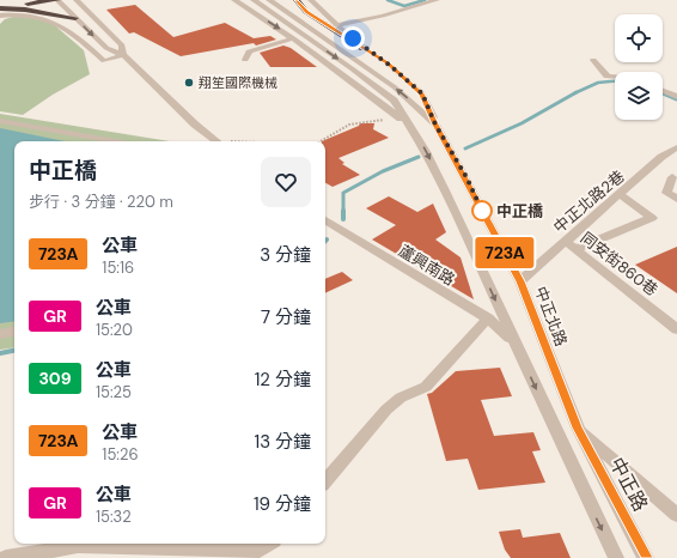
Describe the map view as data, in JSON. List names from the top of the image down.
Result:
{
  "streets": {
    "street": [
      "中正北路2巷",
      "同安街860巷",
      "蘆興南路",
      "中正北路",
      "中正路"
    ]
  },
  "crossings": [
    ["中正北路2巷", "同安街860巷"],
    ["中正北路2巷", "中正北路"],
    ["中正北路", "中正路"]
  ],
  "places": ["翔笙國際機械", "中正橋"],
  "lines": ["bus line 723A"],
  "page": {
    "on_map": "723A",
    "heading": ["中正橋", "步行 · 3 分鐘 · 220 m"],
    "list": [
      {
        "mark": "723A",
        "name": "公車",
        "note": "15:16",
        "value": "3 分鐘"
      },
      {
        "mark": "GR",
        "name": "公車",
        "note": "15:20",
        "value": "7 分鐘"
      },
      {
        "mark": "309",
        "name": "公車",
        "note": "15:25",
        "value": "12 分鐘"
      },
      {
        "mark": "723A",
        "name": "公車",
        "note": "15:26",
        "value": "13 分鐘"
      },
      {
        "mark": "GR",
        "name": "公車",
        "note": "15:32",
        "value": "19 分鐘"
      }
    ]
  }
}
